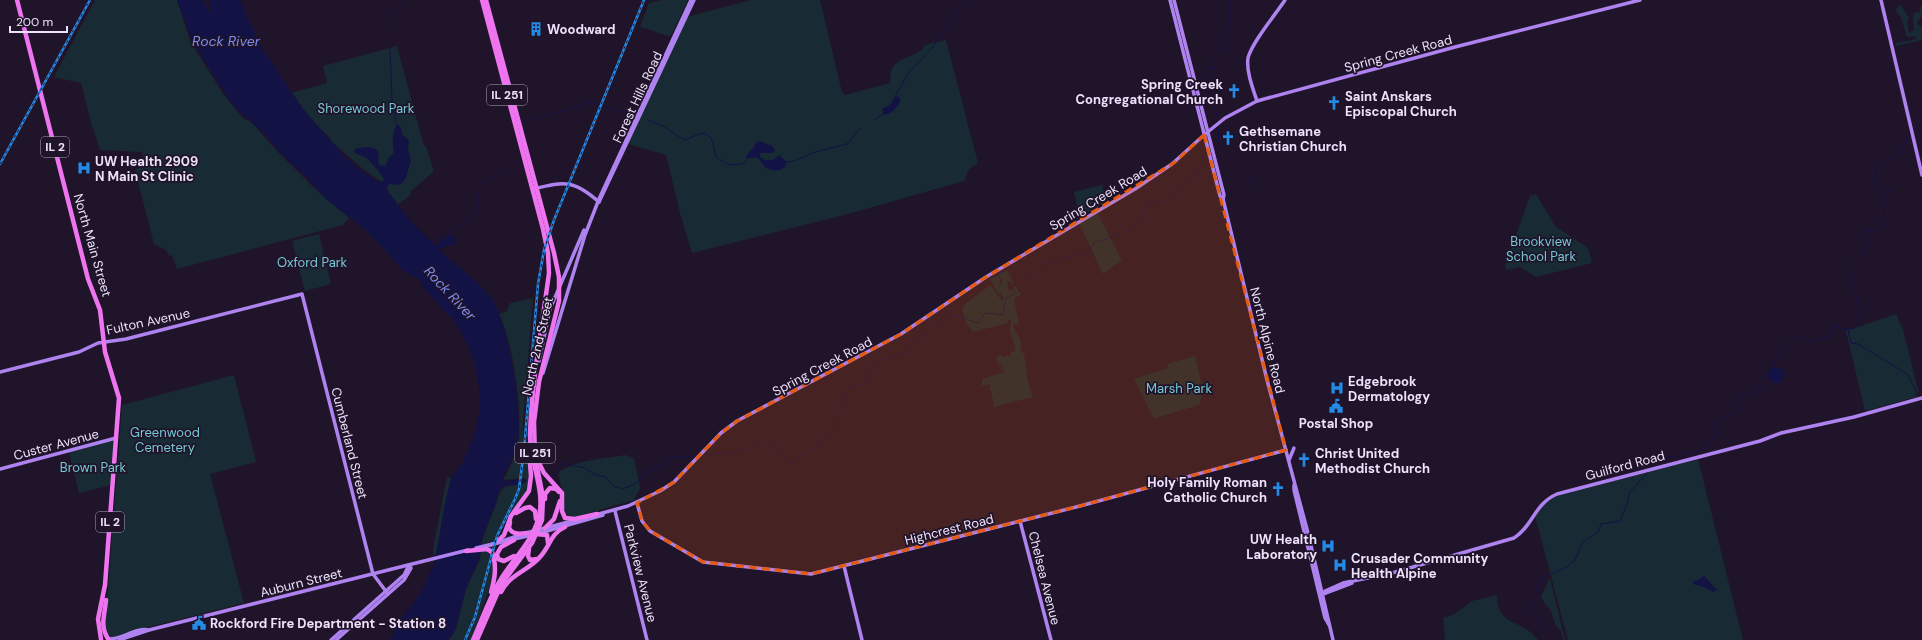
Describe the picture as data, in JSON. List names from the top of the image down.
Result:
{
  "streets": {
    "main road": [
      "IL 251",
      "IL 2",
      "North Main Street",
      "North 2nd Street"
    ],
    "street": [
      "Spring Creek Road",
      "Forest Hills Road",
      "Fulton Avenue",
      "North Alpine Road",
      "Cumberland Street",
      "Custer Avenue",
      "Guilford Road",
      "Highcrest Road",
      "Parkview Avenue",
      "Chelsea Avenue",
      "Auburn Street"
    ]
  },
  "crossings": [
    ["Spring Creek Road", "North Alpine Road"],
    ["Spring Creek Road", "Highcrest Road"],
    ["Spring Creek Road", "Parkview Avenue"],
    ["Forest Hills Road", "North 2nd Street"],
    ["North Main Street", "Fulton Avenue"],
    ["North Main Street", "Custer Avenue"],
    ["North Main Street", "Auburn Street"],
    ["Fulton Avenue", "Cumberland Street"],
    ["North Alpine Road", "Guilford Road"],
    ["North Alpine Road", "Highcrest Road"],
    ["Cumberland Street", "Auburn Street"],
    ["Highcrest Road", "Chelsea Avenue"]
  ],
  "water": ["Rock River"],
  "parks": [
    "Shorewood Park",
    "Brookview School Park",
    "Oxford Park",
    "Marsh Park",
    "Greenwood Cemetery",
    "Brown Park"
  ],
  "places": {
    "building": ["Woodward"],
    "church": [
      "Spring Creek Congregational Church",
      "Saint Anskars Episcopal Church",
      "Gethsemane Christian Church",
      "Christ United Methodist Church",
      "Holy Family Roman Catholic Church"
    ],
    "hospital": [
      "UW Health 2909 N Main St Clinic",
      "Edgebrook Dermatology",
      "UW Health Laboratory",
      "Crusader Community Health Alpine"
    ],
    "public building": ["Postal Shop", "Rockford Fire Department - Station 8"]
  },
  "scale_bar": "200 m"
}
